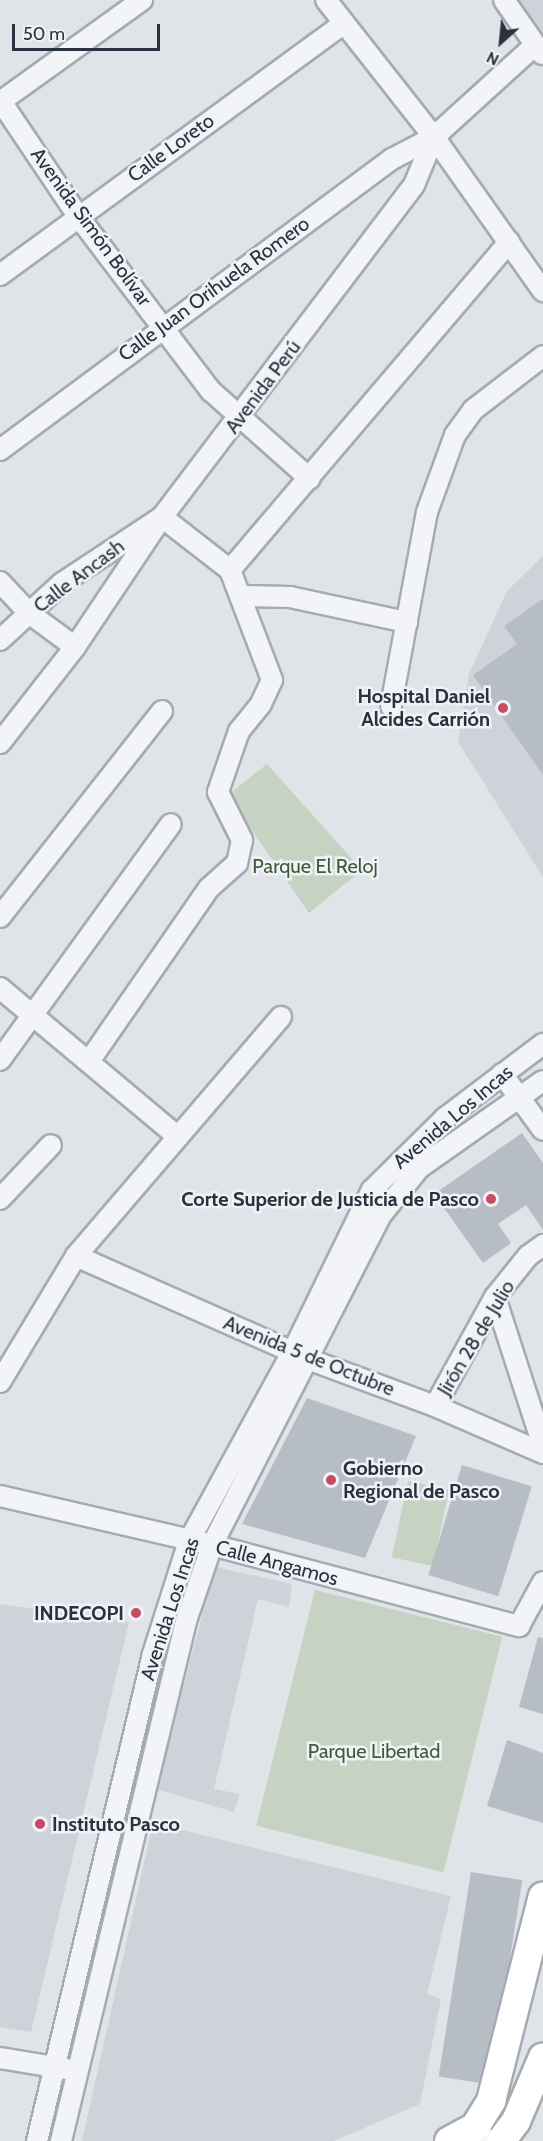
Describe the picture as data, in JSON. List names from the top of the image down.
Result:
{
  "streets": {
    "street": [
      "Calle Loreto",
      "Avenida Simón Bolívar",
      "Calle Juan Orihuela Romero",
      "Avenida Perú",
      "Calle Ancash",
      "Avenida Los Incas",
      "Jirón 28 de Julio",
      "Avenida 5 de Octubre",
      "Calle Angamos"
    ]
  },
  "crossings": [
    ["Calle Loreto", "Avenida Simón Bolívar"],
    ["Avenida Simón Bolívar", "Calle Juan Orihuela Romero"],
    ["Avenida Simón Bolívar", "Avenida Perú"],
    ["Calle Juan Orihuela Romero", "Avenida Perú"],
    ["Avenida Perú", "Calle Ancash"],
    ["Avenida Los Incas", "Avenida 5 de Octubre"],
    ["Avenida Los Incas", "Calle Angamos"],
    ["Jirón 28 de Julio", "Avenida 5 de Octubre"]
  ],
  "parks": ["Parque El Reloj", "Parque Libertad"],
  "places": [
    "Hospital Daniel Alcides Carrión",
    "Corte Superior de Justicia de Pasco",
    "Gobierno Regional de Pasco",
    "INDECOPI",
    "Instituto Pasco"
  ],
  "scale_bar": "50 m",
  "north": "bottom left"
}
